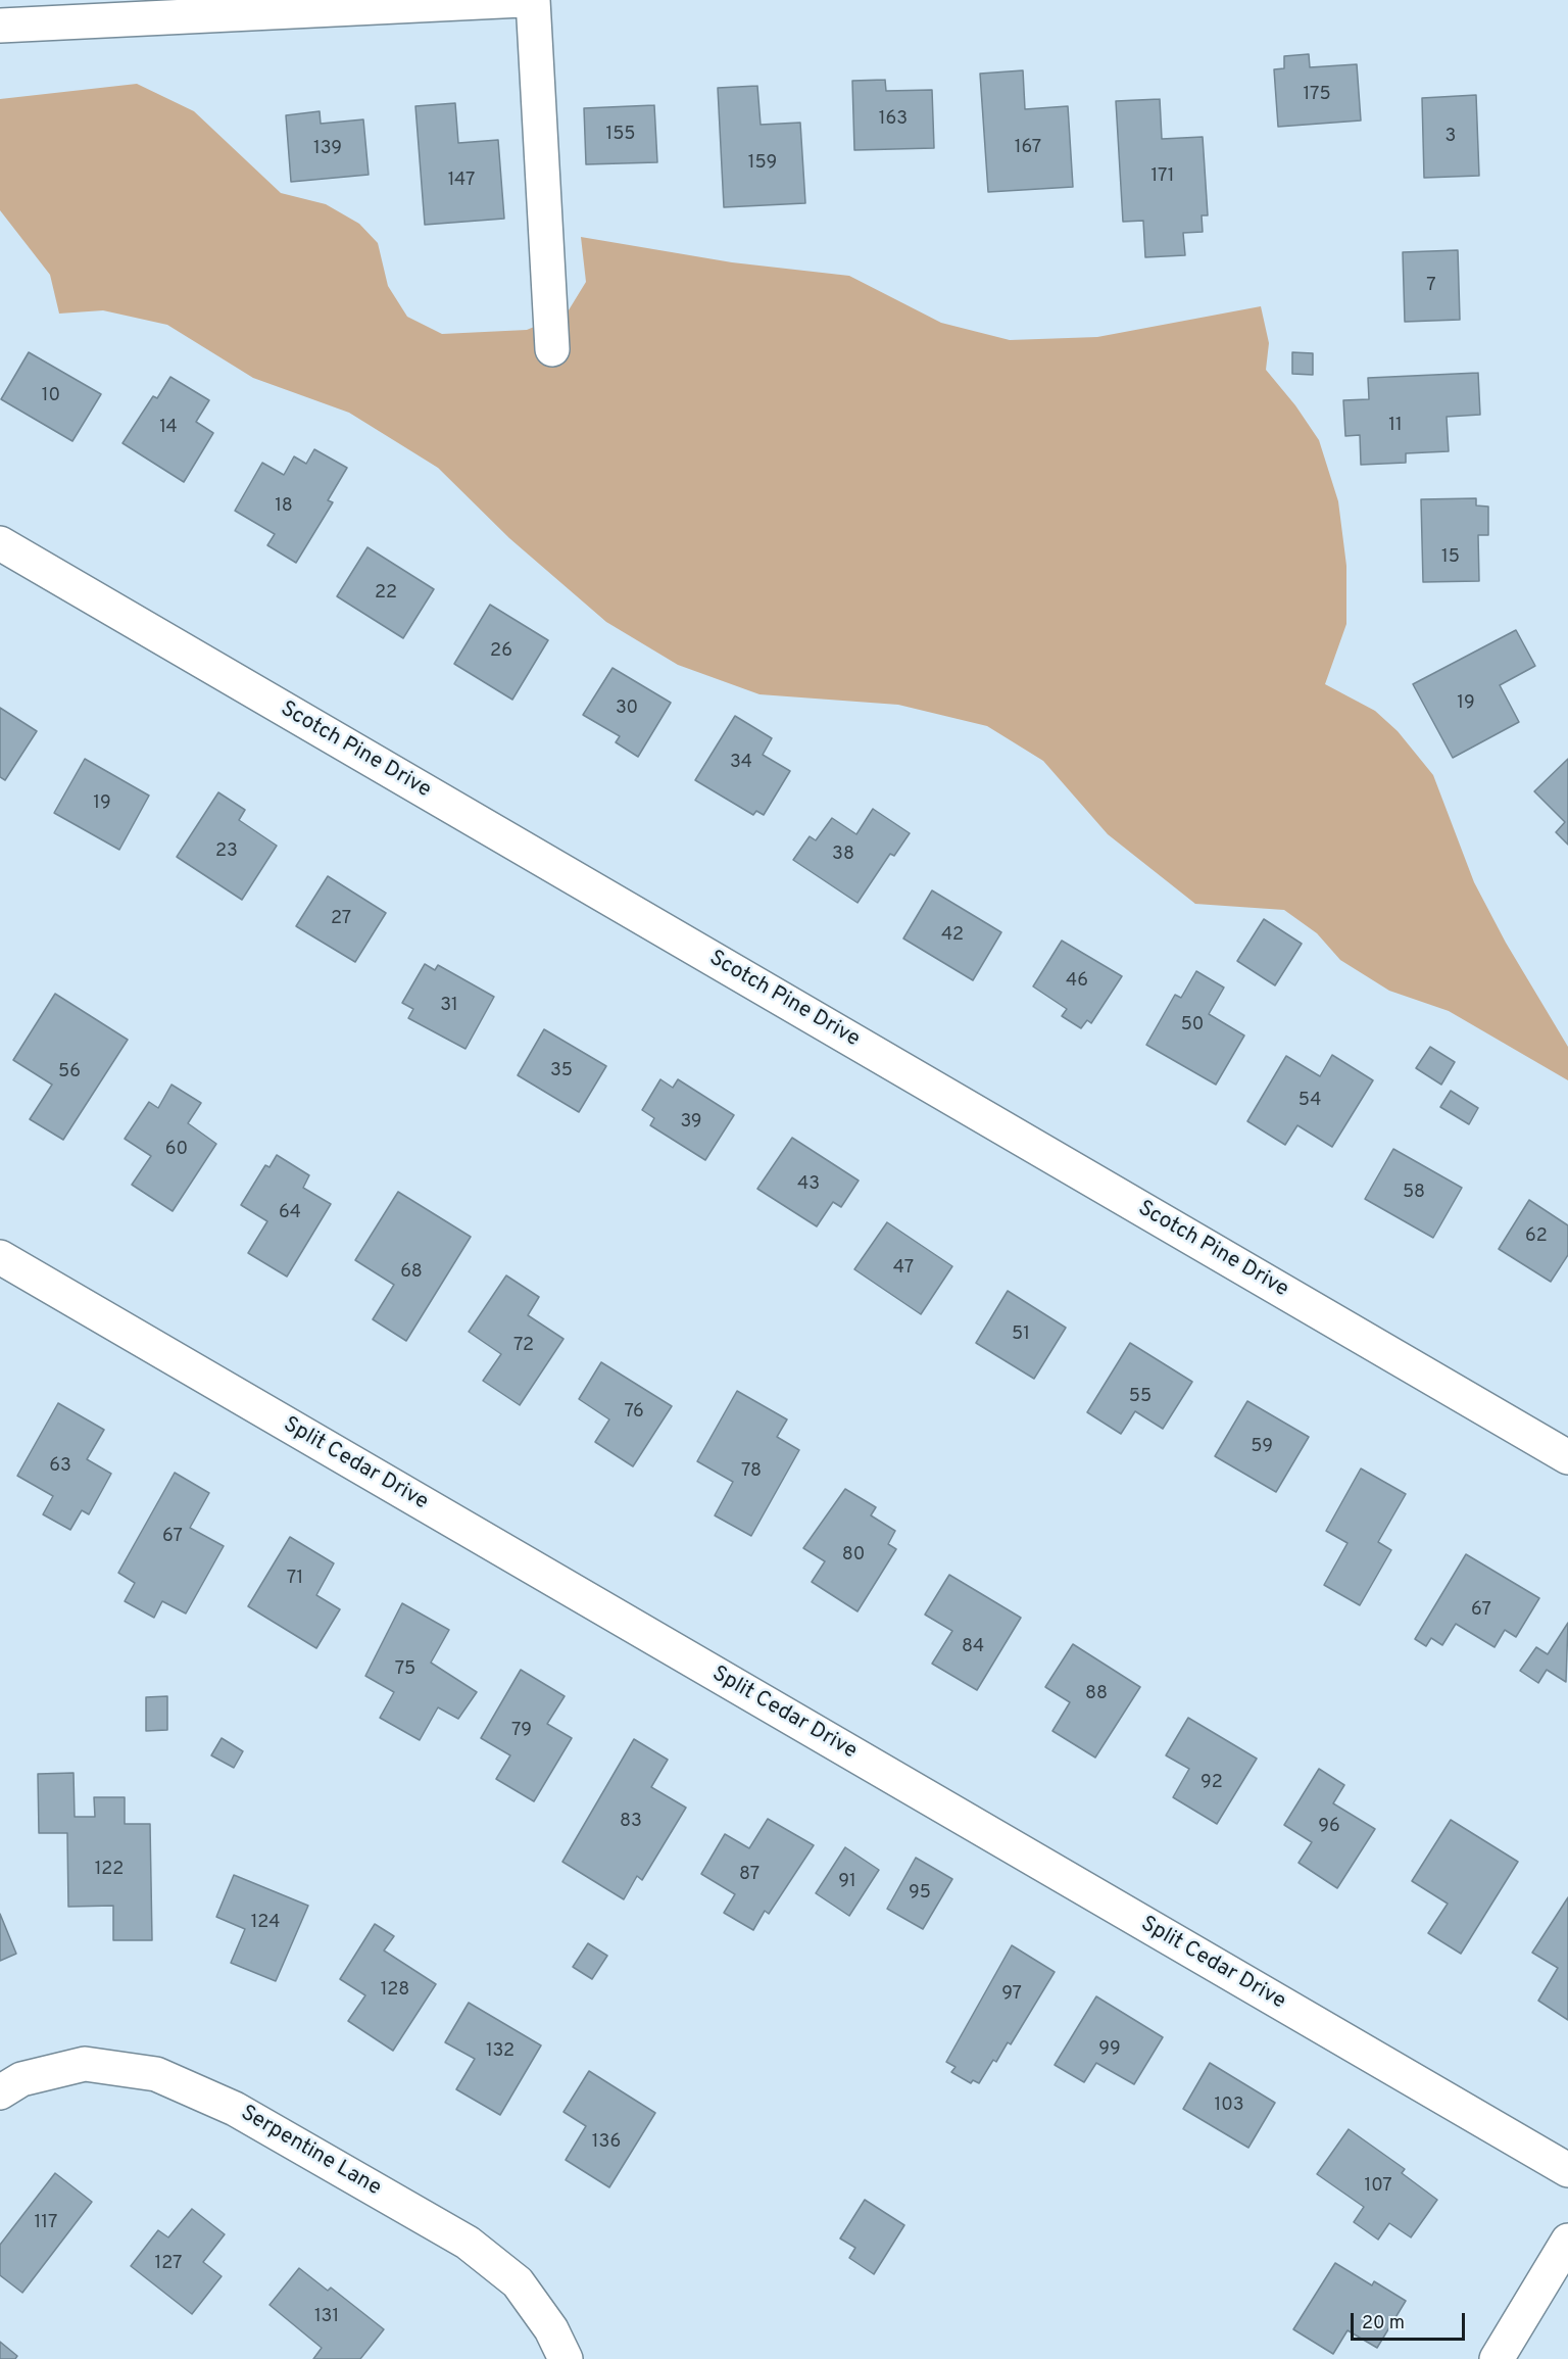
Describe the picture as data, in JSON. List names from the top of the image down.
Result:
{
  "streets": {
    "street": ["Scotch Pine Drive", "Split Cedar Drive", "Serpentine Lane"]
  },
  "house_numbers": [
    "175",
    "163",
    "155",
    "3",
    "167",
    "139",
    "159",
    "171",
    "147",
    "7",
    "10",
    "11",
    "14",
    "18",
    "15",
    "22",
    "26",
    "19",
    "30",
    "34",
    "19",
    "23",
    "38",
    "27",
    "42",
    "46",
    "31",
    "50",
    "35",
    "56",
    "54",
    "39",
    "60",
    "43",
    "58",
    "64",
    "62",
    "47",
    "68",
    "51",
    "72",
    "55",
    "76",
    "59",
    "63",
    "78",
    "67",
    "80",
    "71",
    "67",
    "84",
    "75",
    "88",
    "79",
    "92",
    "83",
    "96",
    "122",
    "87",
    "91",
    "95",
    "124",
    "128",
    "97",
    "99",
    "132",
    "103",
    "136",
    "107",
    "117",
    "127",
    "131"
  ],
  "scale_bar": "20 m"
}
